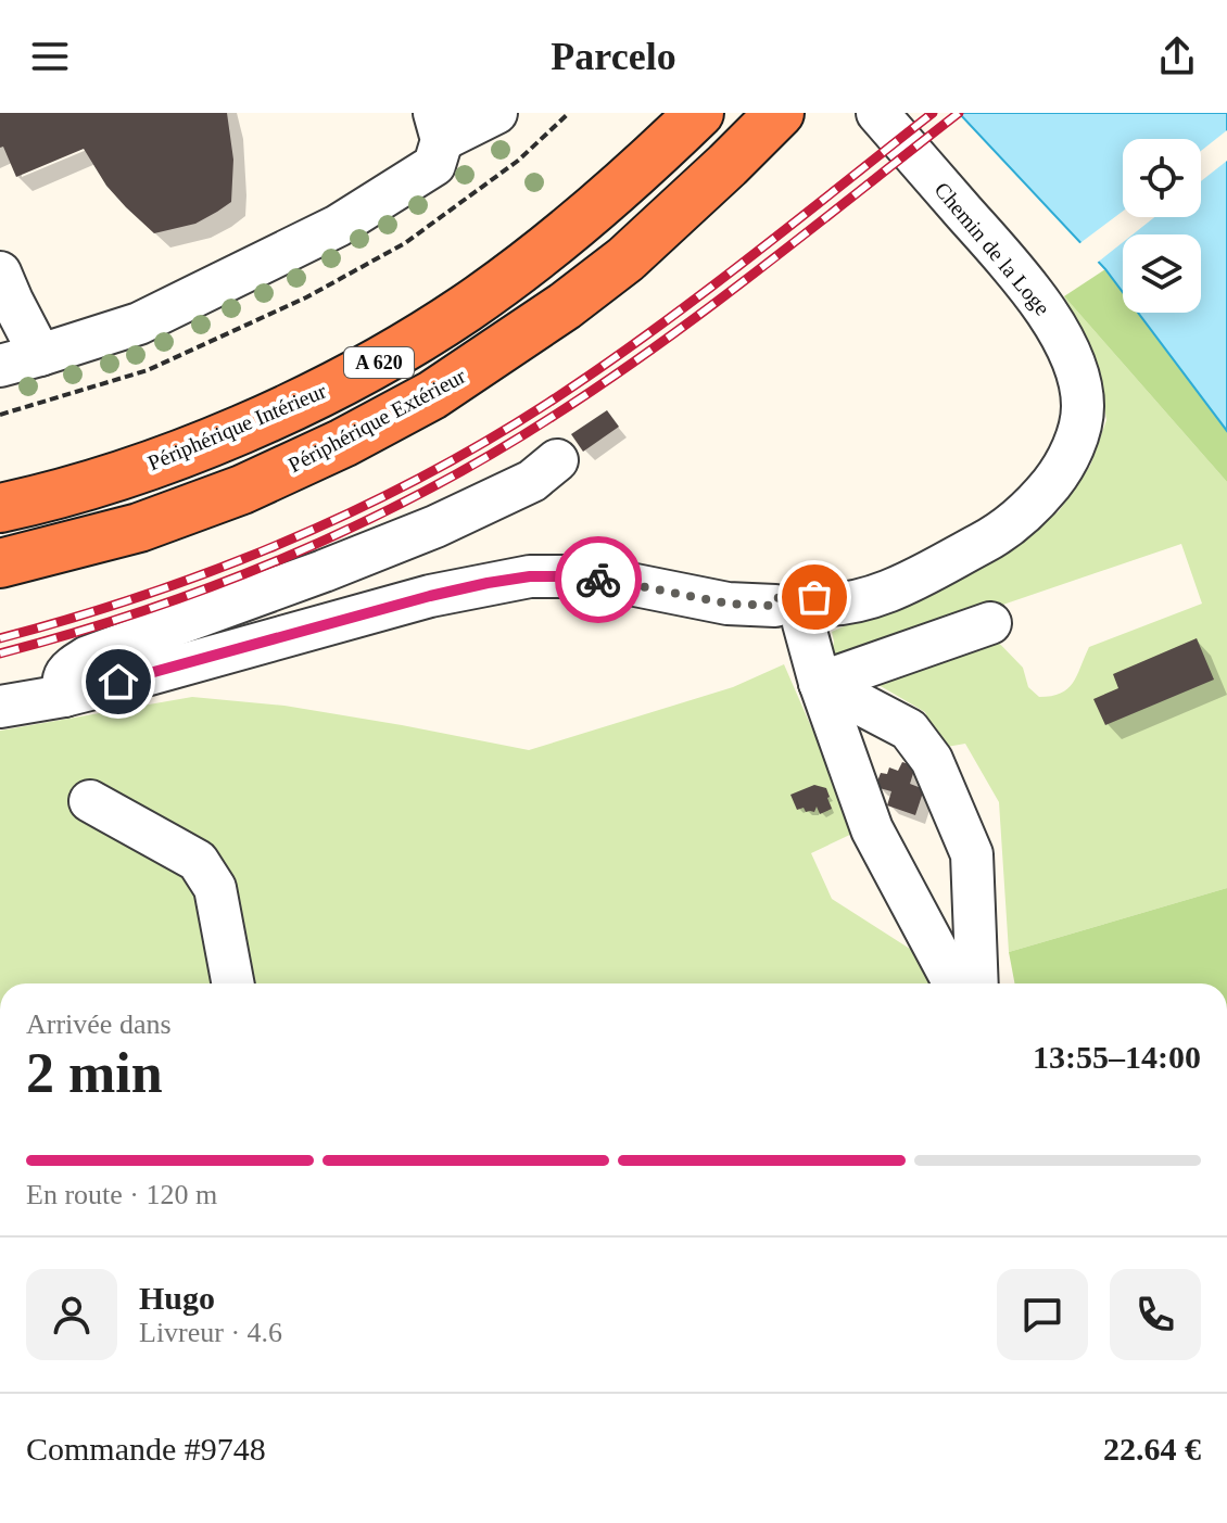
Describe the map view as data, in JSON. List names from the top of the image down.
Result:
{
  "streets": {
    "highway": ["A 620", "Périphérique Extérieur", "Périphérique Intérieur"],
    "street": ["Chemin de la Loge"]
  },
  "page": {
    "header": "Parcelo",
    "heading": ["2 min", "Arrivée dans", "13:55–14:00"],
    "panel": [
      "Hugo",
      "Livreur · 4.6",
      "Commande #9748",
      "22.64 €"
    ],
    "bar": "En route · 120 m"
  }
}
